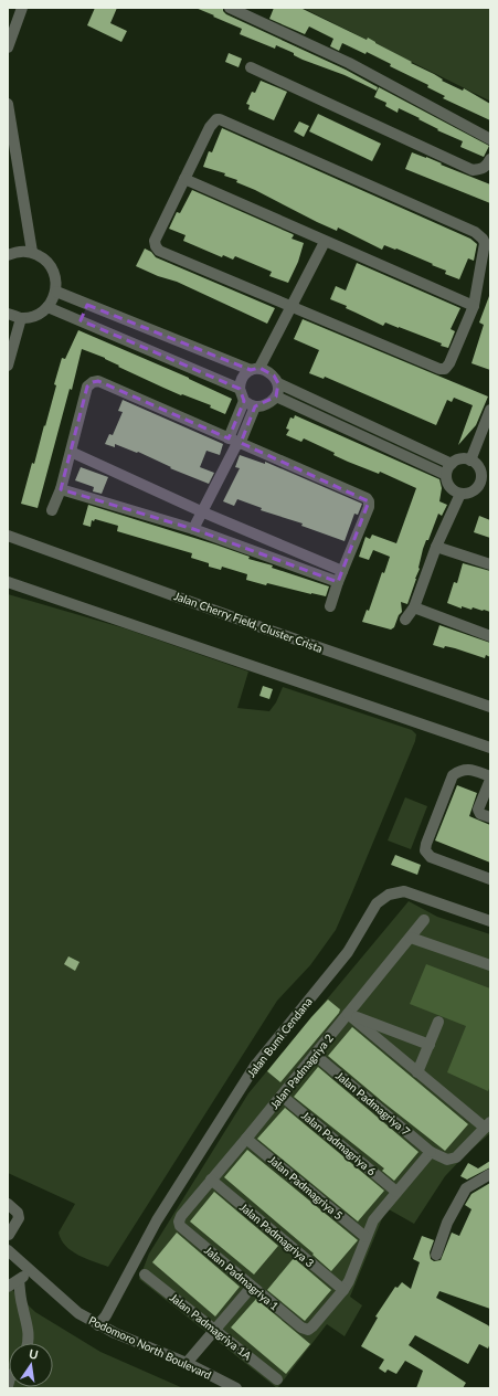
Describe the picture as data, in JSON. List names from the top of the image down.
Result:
{
  "streets": {
    "street": [
      "Jalan Cherry Field, Cluster Crista",
      "Jalan Bumi Cendana",
      "Jalan Padmagriya 2",
      "Jalan Padmagriya 7",
      "Jalan Padmagriya 6",
      "Jalan Padmagriya 5",
      "Jalan Padmagriya 3",
      "Jalan Padmagriya 1",
      "Jalan Padmagriya 1A",
      "Podomoro North Boulevard"
    ]
  },
  "crossings": [
    ["Jalan Bumi Cendana", "Podomoro North Boulevard"],
    ["Jalan Padmagriya 2", "Jalan Padmagriya 7"],
    ["Jalan Padmagriya 2", "Jalan Padmagriya 6"],
    ["Jalan Padmagriya 2", "Jalan Padmagriya 5"],
    ["Jalan Padmagriya 2", "Jalan Padmagriya 3"],
    ["Jalan Padmagriya 2", "Jalan Padmagriya 1"],
    ["Jalan Padmagriya 3", "Jalan Padmagriya 1"]
  ],
  "north": "top"
}
